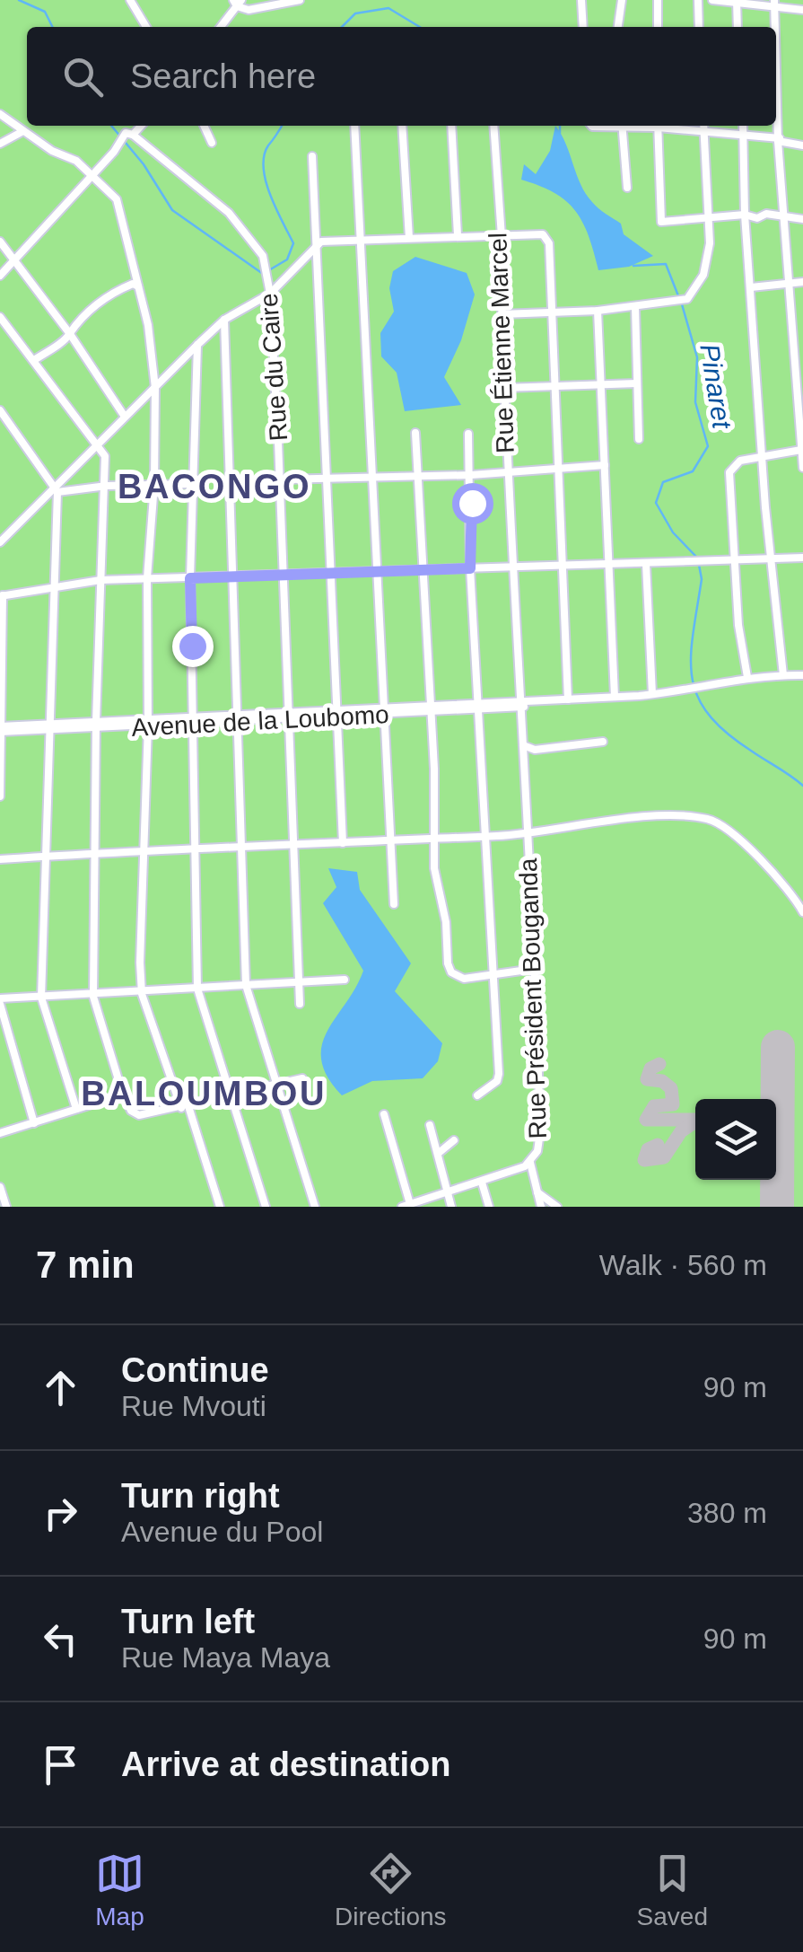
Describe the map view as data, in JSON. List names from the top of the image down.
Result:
{
  "streets": {
    "street": [
      "Rue Étienne Marcel",
      "Rue du Caire",
      "Avenue de la Loubomo",
      "Rue Président Bouganda"
    ]
  },
  "crossings": [
    ["Rue Étienne Marcel", "Avenue de la Loubomo"],
    ["Rue Étienne Marcel", "Rue Président Bouganda"],
    ["Rue du Caire", "Avenue de la Loubomo"]
  ],
  "districts": ["BACONGO", "BALOUMBOU"],
  "water": ["Pinaret"],
  "page": {
    "search": "Search here",
    "heading": ["7 min", "Walk · 560 m"],
    "list": [
      ["Continue", "Rue Mvouti", "90 m"],
      ["Turn right", "Avenue du Pool", "380 m"],
      ["Turn left", "Rue Maya Maya", "90 m"],
      "Arrive at destination"
    ],
    "nav": ["Map", "Directions", "Saved"]
  }
}
